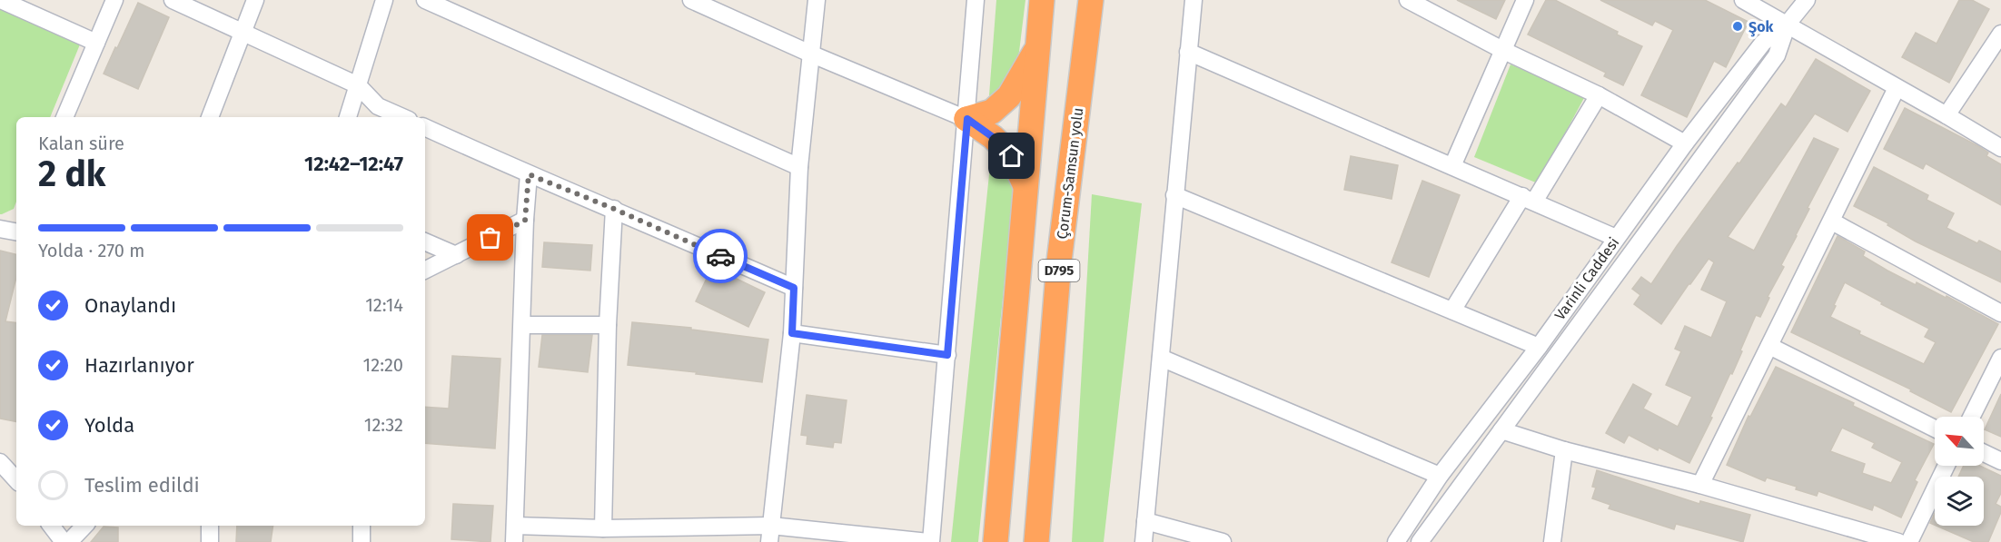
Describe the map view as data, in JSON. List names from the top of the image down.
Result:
{
  "streets": {
    "highway": ["Çorum-Samsun yolu", "D795"],
    "street": ["Varinli Caddesi"]
  },
  "places": ["Şok"],
  "north": "top left",
  "page": {
    "heading": ["2 dk", "Kalan süre", "12:42–12:47"],
    "bar": "Yolda · 270 m",
    "list": [
      ["Onaylandı", "12:14"],
      ["Hazırlanıyor", "12:20"],
      ["Yolda", "12:32"],
      "Teslim edildi"
    ]
  }
}
